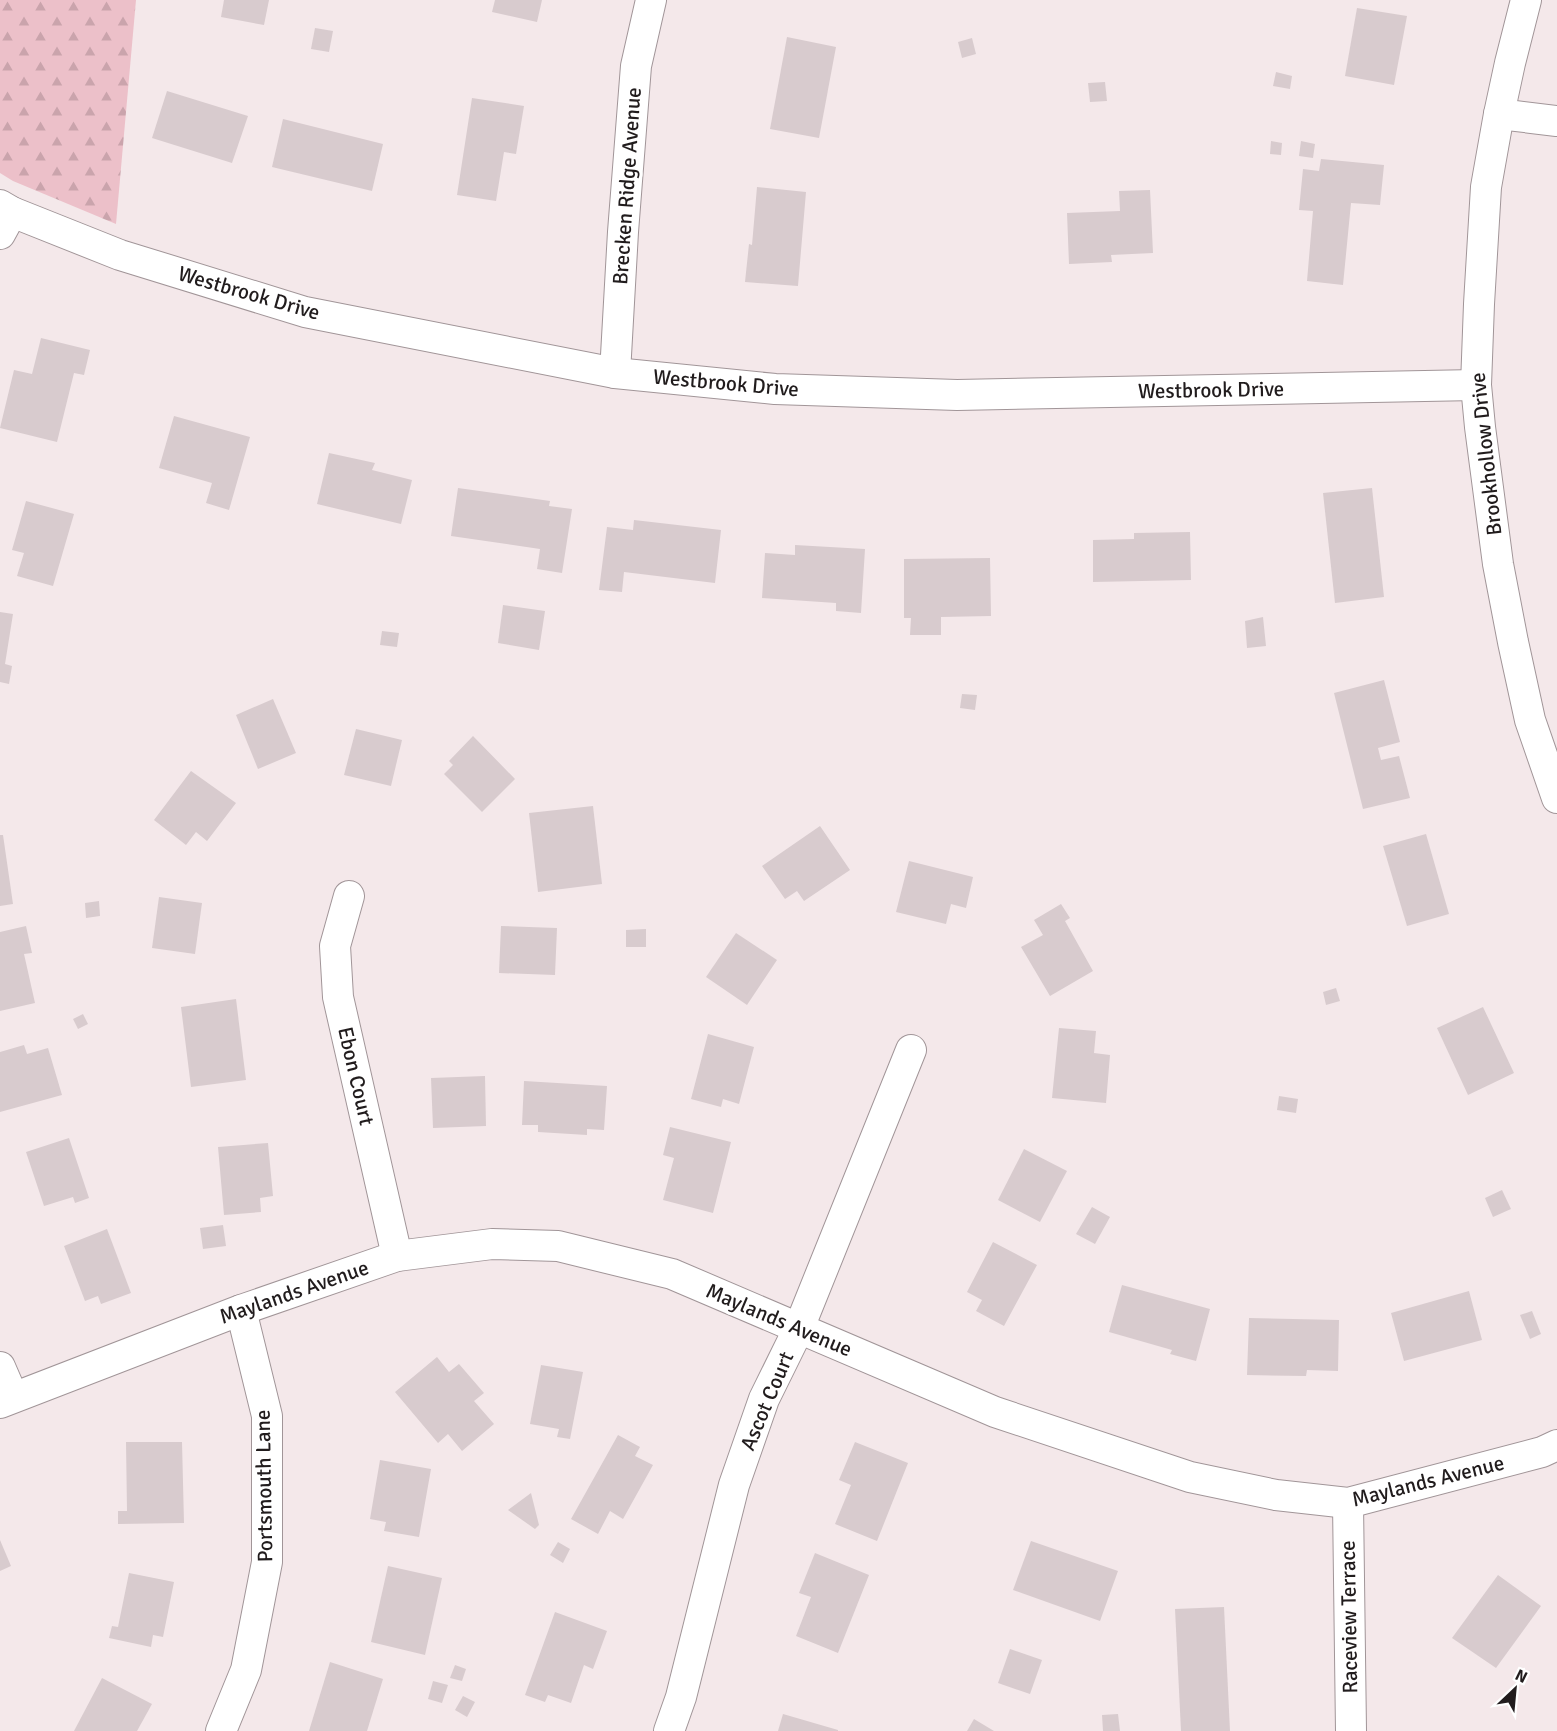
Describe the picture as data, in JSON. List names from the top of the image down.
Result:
{
  "streets": {
    "street": [
      "Brecken Ridge Avenue",
      "Westbrook Drive",
      "Brookhollow Drive",
      "Ebon Court",
      "Maylands Avenue",
      "Ascot Court",
      "Portsmouth Lane",
      "Raceview Terrace"
    ]
  },
  "crossings": [
    ["Brecken Ridge Avenue", "Westbrook Drive"],
    ["Westbrook Drive", "Brookhollow Drive"],
    ["Ebon Court", "Maylands Avenue"],
    ["Maylands Avenue", "Ascot Court"],
    ["Maylands Avenue", "Portsmouth Lane"],
    ["Maylands Avenue", "Raceview Terrace"]
  ],
  "north": "top right"
}
